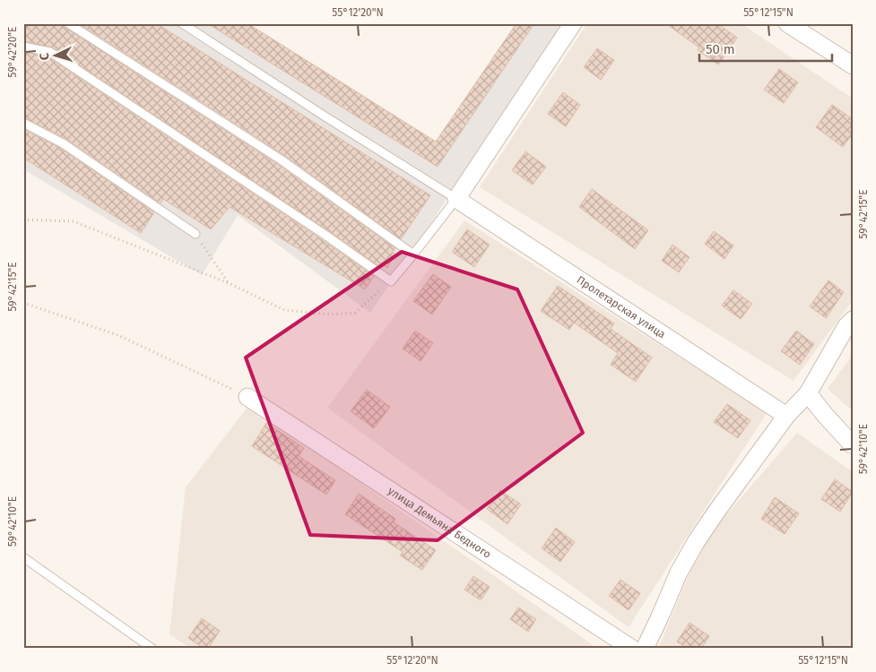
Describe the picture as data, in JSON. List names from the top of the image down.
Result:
{
  "streets": {
    "street": ["Пролетарская улица", "улица Демьяна Бедного"]
  },
  "scale_bar": "50 m",
  "north": "left",
  "coordinates": [
    "55°12'20\"N",
    "55°12'15\"N",
    "59°42'20\"E",
    "59°42'15\"E",
    "59°42'10\"E"
  ]
}
